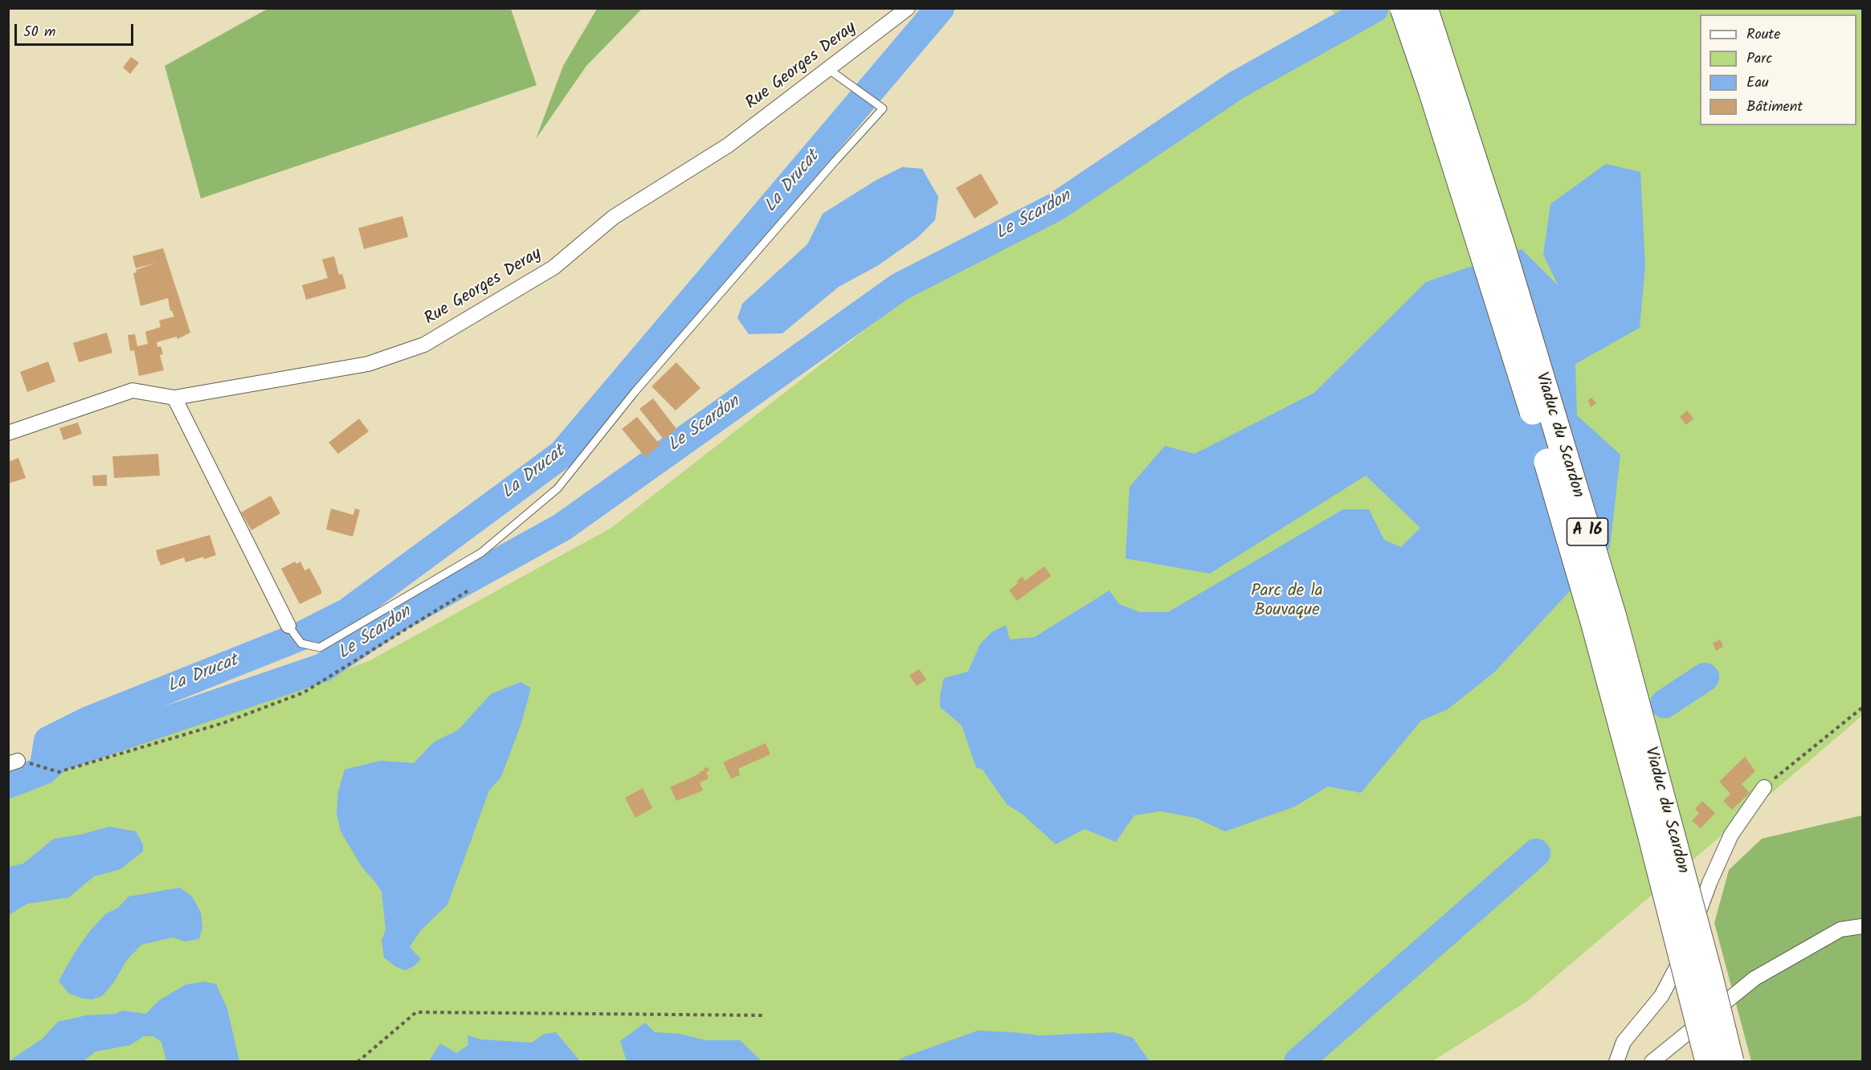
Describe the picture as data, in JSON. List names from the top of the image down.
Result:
{
  "streets": {
    "highway": ["Viaduc du Scardon", "A 16"],
    "street": ["Rue Georges Deray"]
  },
  "water": ["La Drucat", "Le Scardon"],
  "parks": ["Parc de la Bouvaque"],
  "legend": [
    "Route",
    "Parc",
    "Eau",
    "Bâtiment"
  ],
  "scale_bar": "50 m"
}
